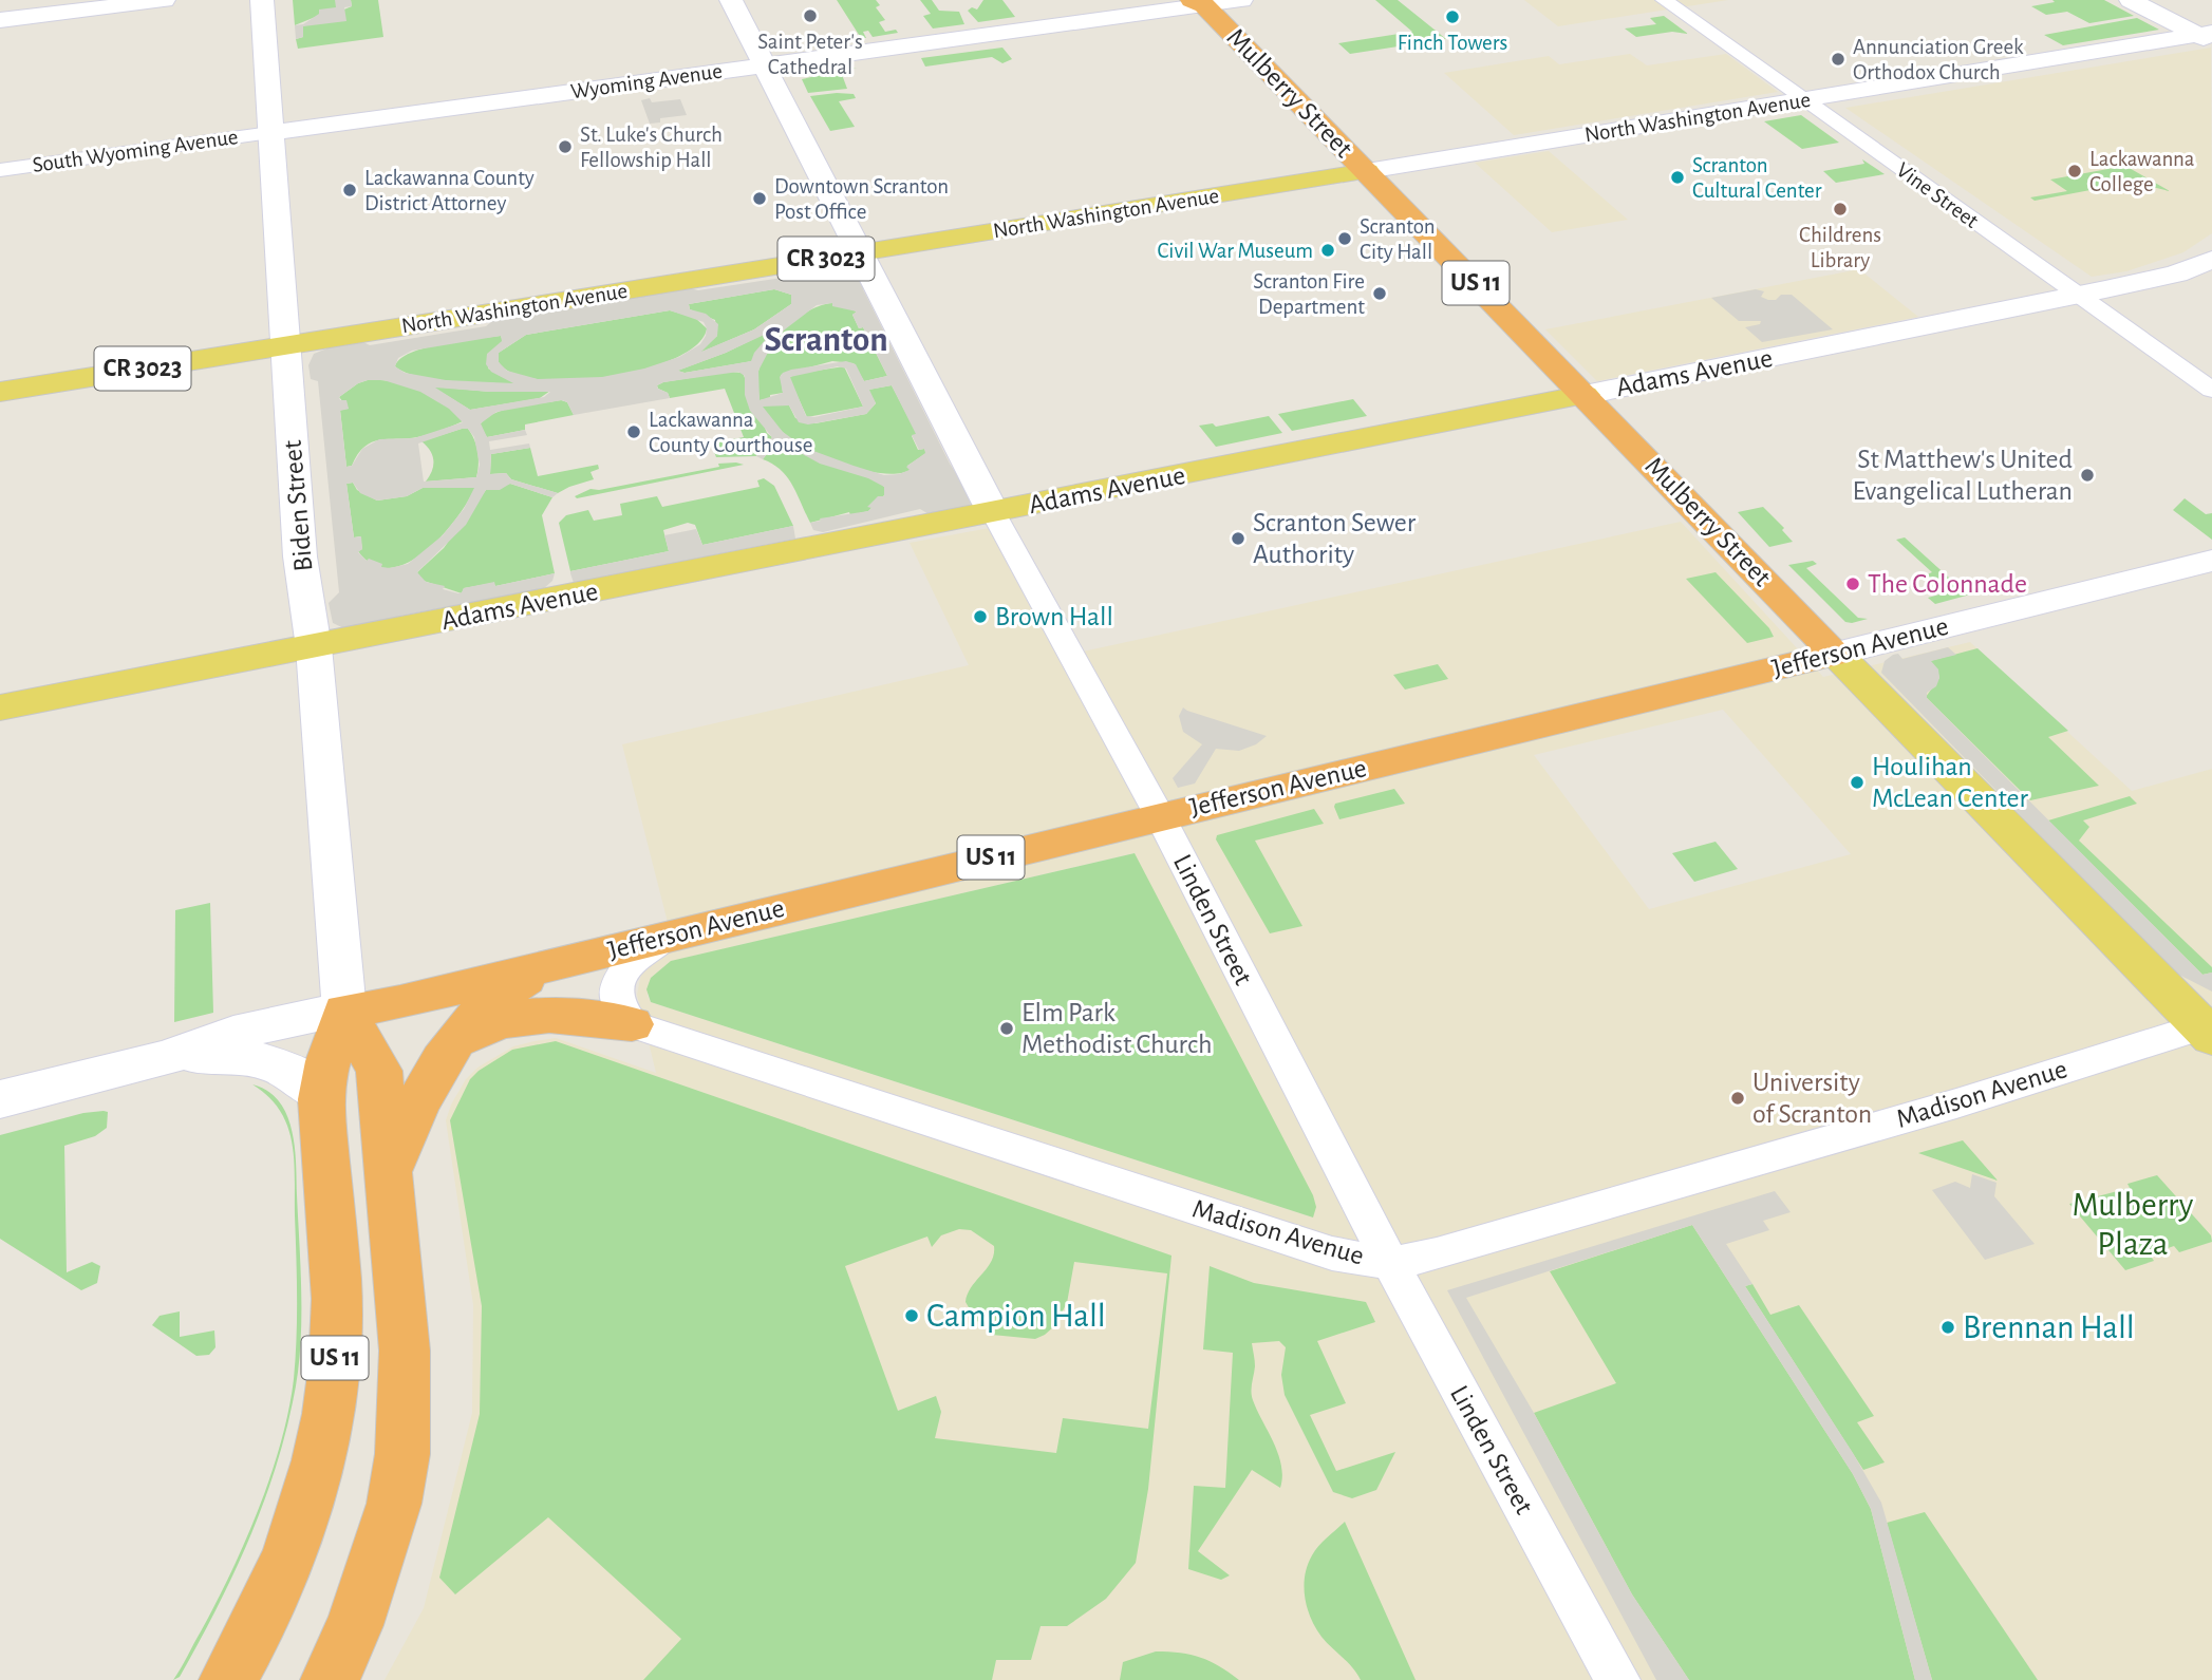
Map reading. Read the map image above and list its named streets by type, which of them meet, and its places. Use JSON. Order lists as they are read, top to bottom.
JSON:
{
  "streets": {
    "highway": ["Mulberry Street", "US 11", "Jefferson Avenue"],
    "main road": [
      "Wyoming Avenue",
      "North Washington Avenue",
      "CR 3023",
      "Adams Avenue",
      "Biden Street",
      "Linden Street"
    ],
    "street": ["South Wyoming Avenue", "Vine Street", "Madison Avenue"]
  },
  "crossings": [
    ["Wyoming Avenue", "Mulberry Street"],
    ["Wyoming Avenue", "South Wyoming Avenue"],
    ["Wyoming Avenue", "Biden Street"],
    ["Wyoming Avenue", "Linden Street"],
    ["Mulberry Street", "North Washington Avenue"],
    ["Mulberry Street", "Adams Avenue"],
    ["Mulberry Street", "Jefferson Avenue"],
    ["Mulberry Street", "Madison Avenue"],
    ["North Washington Avenue", "Vine Street"],
    ["North Washington Avenue", "Biden Street"],
    ["North Washington Avenue", "Linden Street"],
    ["South Wyoming Avenue", "Biden Street"],
    ["Vine Street", "Adams Avenue"],
    ["US 11", "Biden Street"],
    ["US 11", "Jefferson Avenue"],
    ["Adams Avenue", "Biden Street"],
    ["Adams Avenue", "Linden Street"],
    ["Biden Street", "Jefferson Avenue"],
    ["Jefferson Avenue", "Linden Street"],
    ["Linden Street", "Madison Avenue"]
  ],
  "districts": ["Scranton"],
  "parks": ["Mulberry Plaza"],
  "places": [
    "Saint Peter's Cathedral",
    "Finch Towers",
    "Annunciation Greek Orthodox Church",
    "St. Luke's Church Fellowship Hall",
    "Lackawanna College",
    "Scranton Cultural Center",
    "Lackawanna County District Attorney",
    "Downtown Scranton Post Office",
    "Childrens Library",
    "Scranton City Hall",
    "Civil War Museum",
    "Scranton Fire Department",
    "Lackawanna County Courthouse",
    "St Matthew's United Evangelical Lutheran",
    "Scranton Sewer Authority",
    "The Colonnade",
    "Brown Hall",
    "Houlihan McLean Center",
    "Elm Park Methodist Church",
    "University of Scranton",
    "Campion Hall",
    "Brennan Hall"
  ]
}
